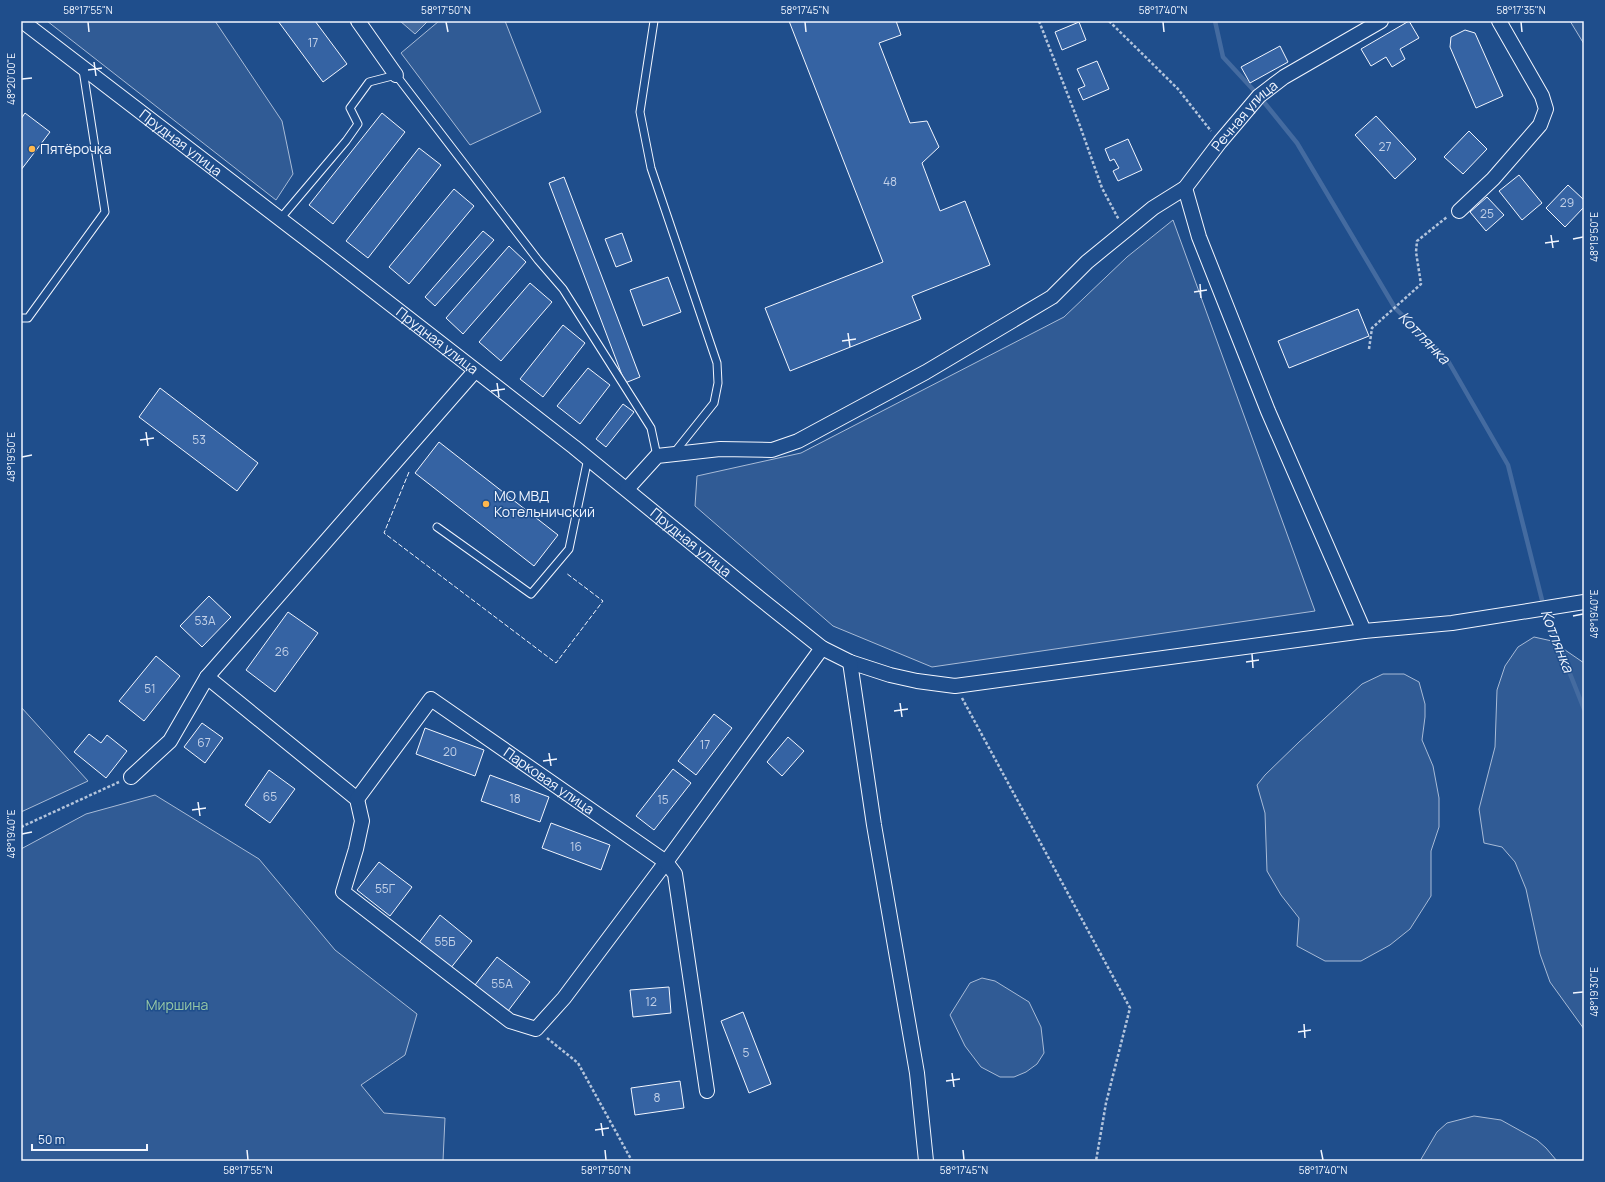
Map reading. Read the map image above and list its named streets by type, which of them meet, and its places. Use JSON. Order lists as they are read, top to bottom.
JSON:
{
  "streets": {
    "street": ["Речная улица", "Прудная улица", "Парковая улица"]
  },
  "water": ["Котлянка"],
  "parks": ["Миршина"],
  "places": ["Пятёрочка", "МО МВД Котельничский"],
  "house_numbers": [
    "17",
    "27",
    "48",
    "29",
    "25",
    "53",
    "53А",
    "26",
    "51",
    "67",
    "17",
    "20",
    "65",
    "18",
    "15",
    "16",
    "55Г",
    "55Б",
    "55А",
    "12",
    "5",
    "8"
  ],
  "scale_bar": "50 m",
  "coordinates": [
    "58°17'55\"N",
    "58°17'50\"N",
    "58°17'45\"N",
    "58°17'40\"N",
    "58°17'35\"N",
    "48°20'00\"E",
    "48°19'50\"E",
    "48°19'40\"E",
    "48°19'30\"E"
  ]
}
